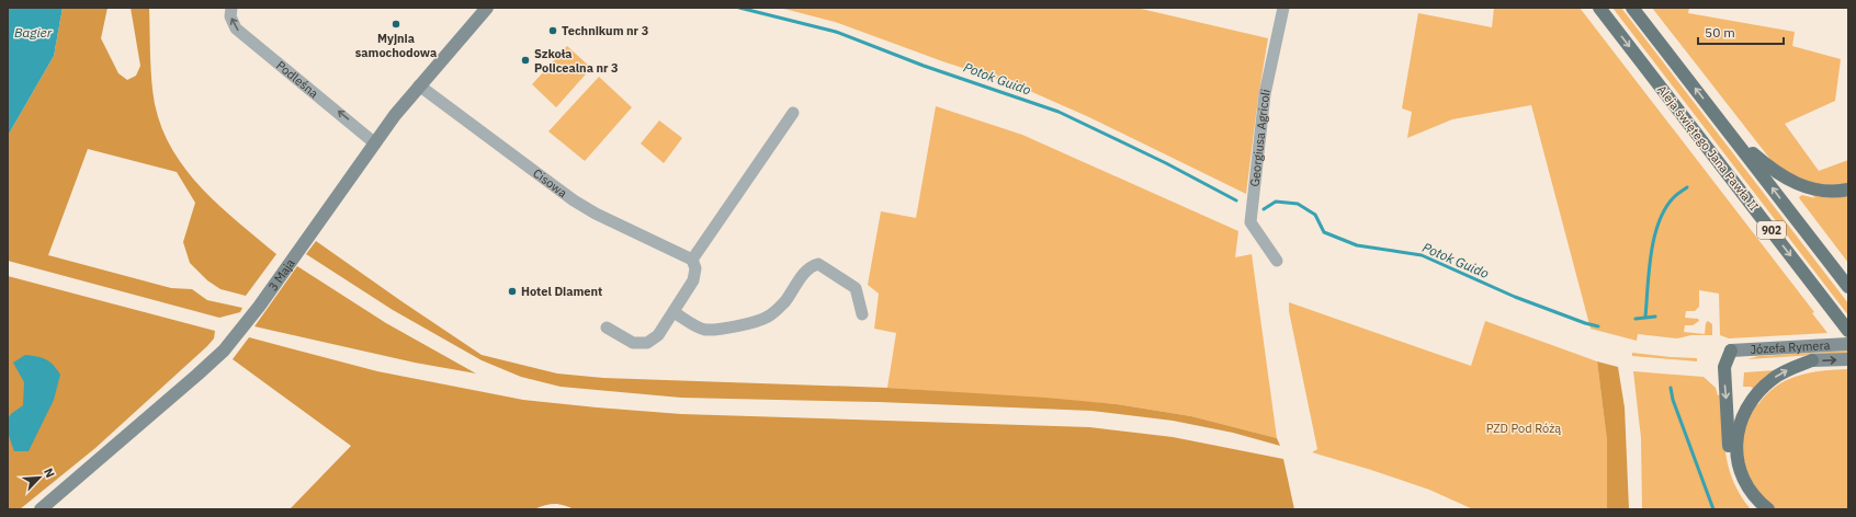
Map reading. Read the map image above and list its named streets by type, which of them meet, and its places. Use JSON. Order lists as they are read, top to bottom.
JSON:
{
  "streets": {
    "main road": [
      "Aleja świętego Jana Pawła II",
      "902",
      "3 Maja",
      "Józefa Rymera"
    ],
    "street": ["Podleśna", "Georgiusa Agricoli", "Cisowa"]
  },
  "crossings": [
    ["Podleśna", "3 Maja"],
    ["Cisowa", "3 Maja"]
  ],
  "one_way": ["Podleśna"],
  "water": ["Bagier", "Potok Guido"],
  "parks": ["PZD Pod Różą"],
  "places": [
    "Myjnia samochodowa",
    "Technikum nr 3",
    "Szkoła Policealna nr 3",
    "Hotel Diament"
  ],
  "scale_bar": "50 m",
  "north": "top right"
}
